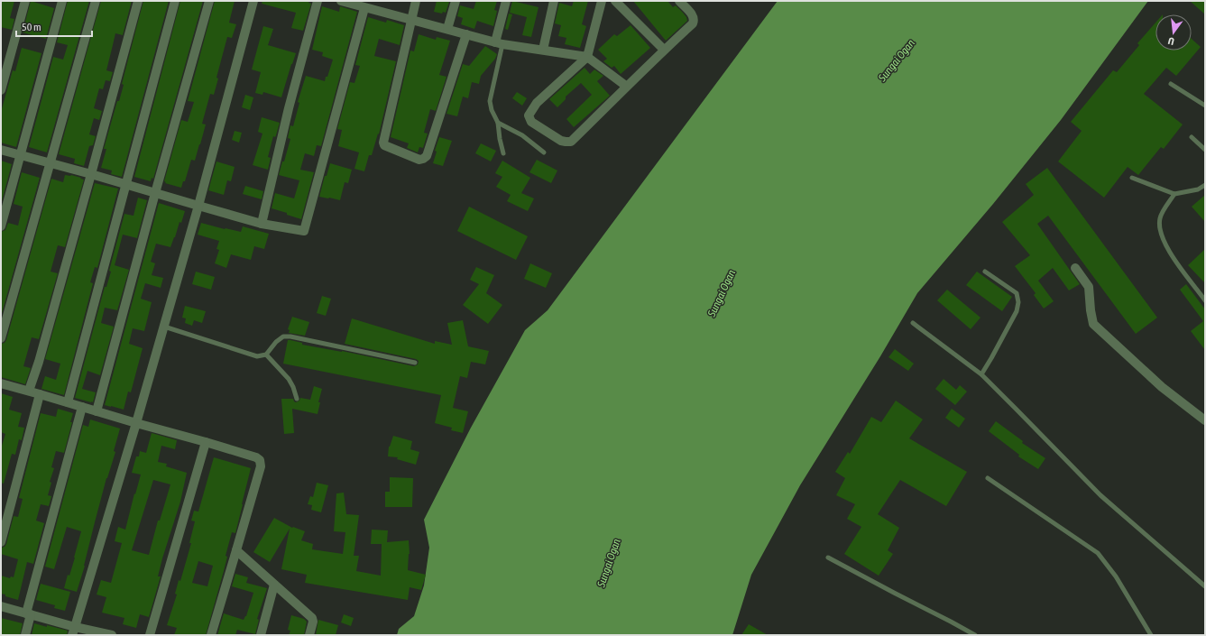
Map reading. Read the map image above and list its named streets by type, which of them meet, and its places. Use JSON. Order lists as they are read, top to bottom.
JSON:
{
  "water": ["Sungai Ogan"],
  "scale_bar": "50 m",
  "north": "bottom"
}
